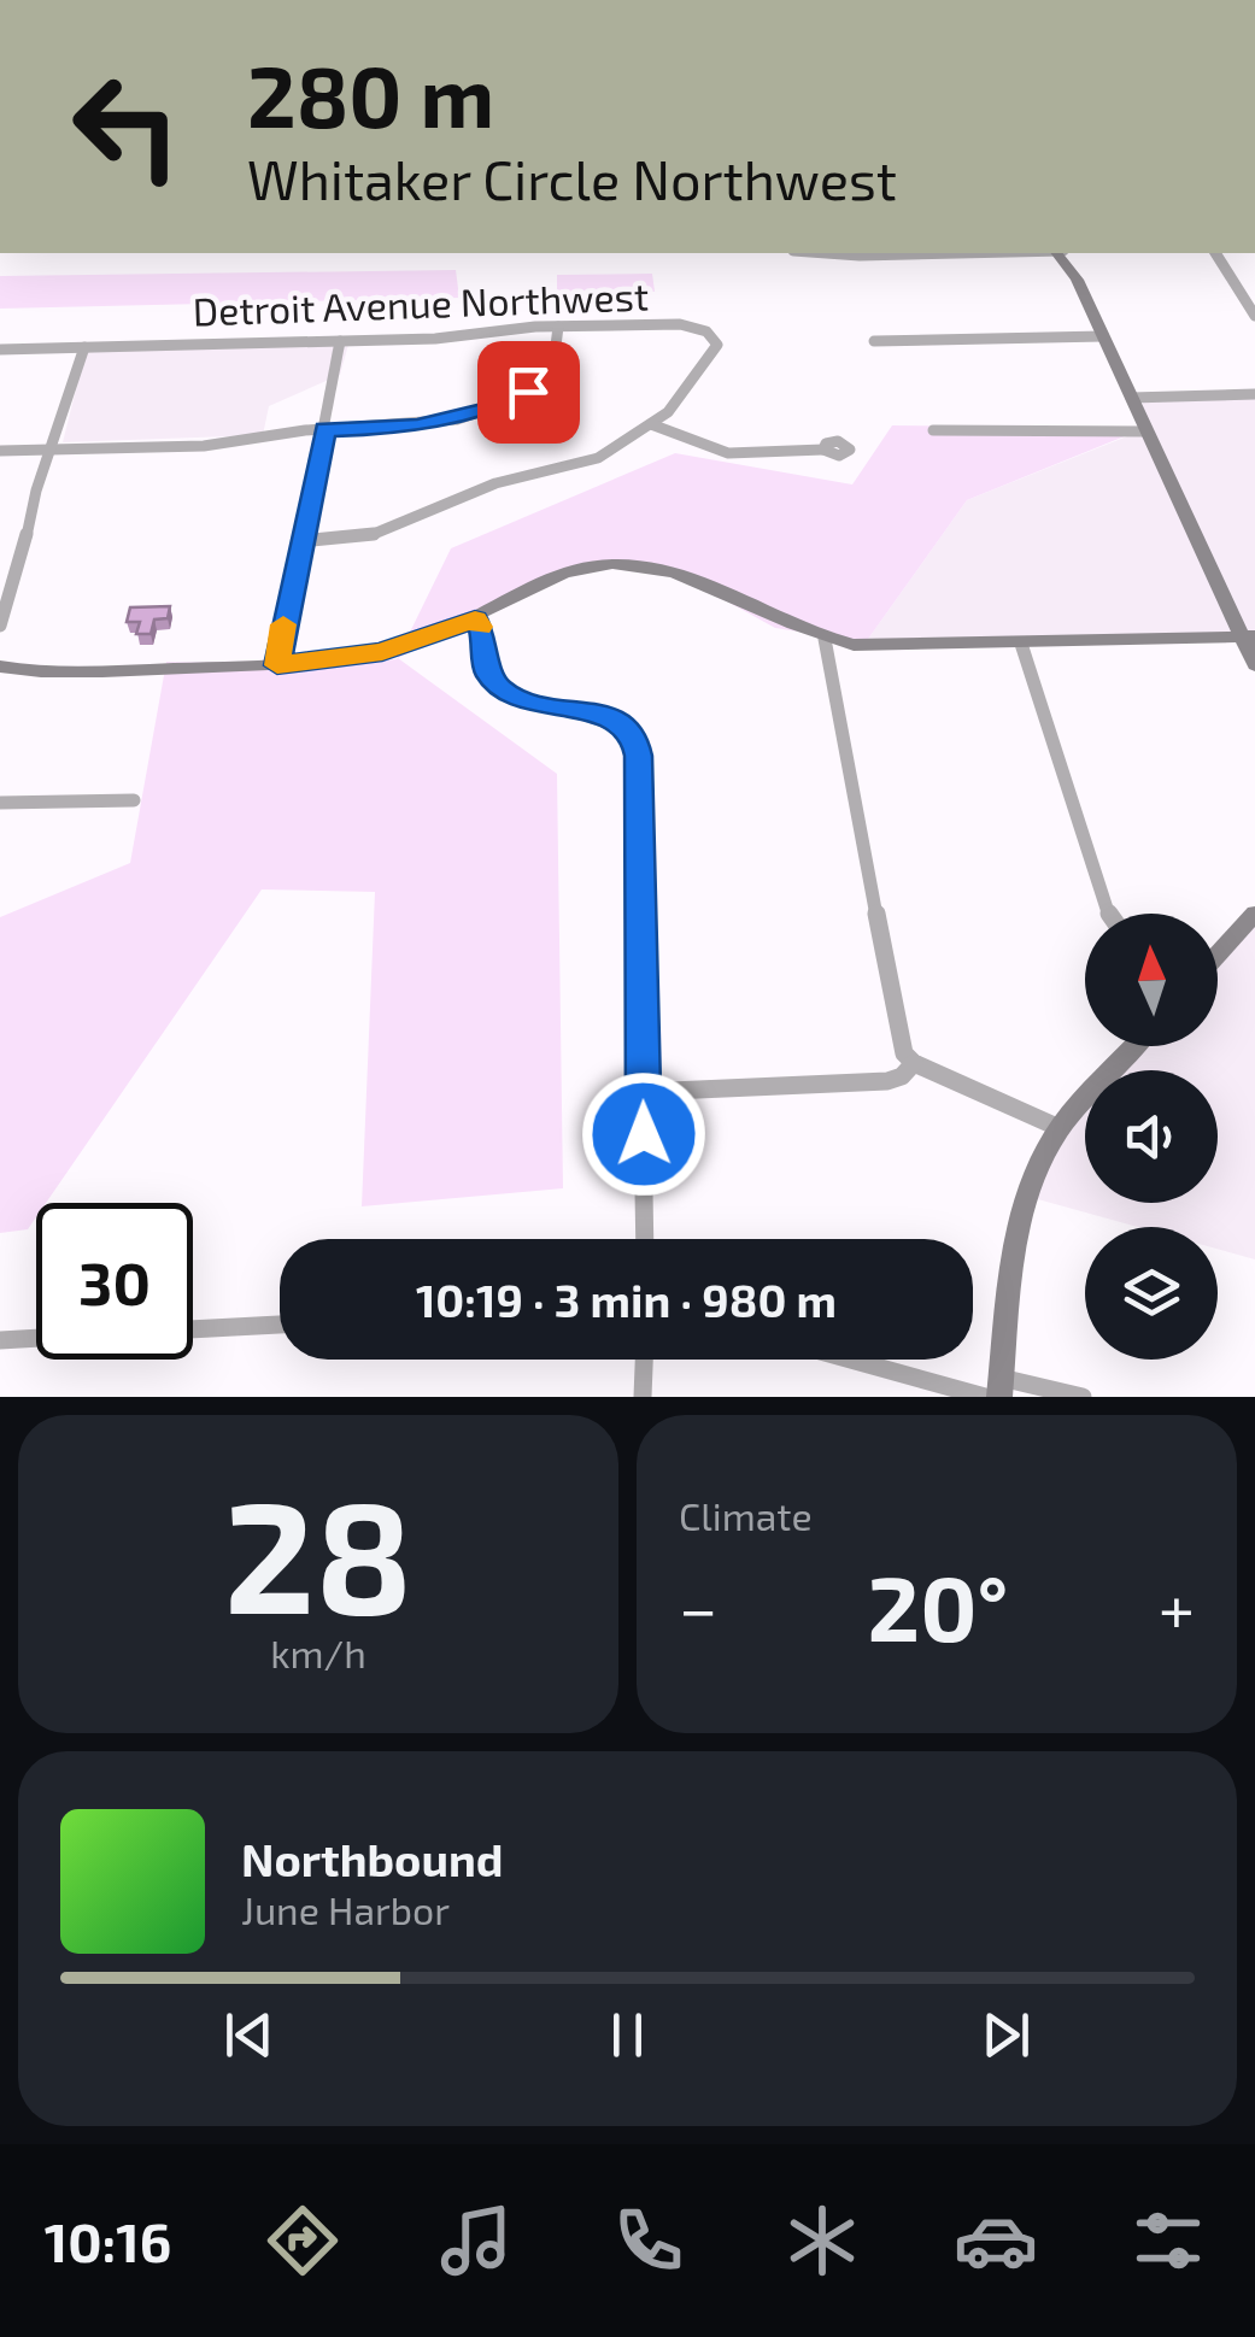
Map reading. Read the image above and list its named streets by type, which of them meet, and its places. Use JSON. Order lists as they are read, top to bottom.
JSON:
{
  "streets": {
    "street": ["Detroit Avenue Northwest"]
  },
  "north": "top",
  "page": {
    "turn": ["280 m", "Whitaker Circle Northwest"],
    "limit": "30",
    "trip": "10:19 · 3 min · 980 m",
    "tile": [
      ["28", "km/h"],
      "Climate"
    ],
    "heat": ["−", "20°", "+"],
    "song": ["Northbound", "June Harbor"],
    "tabs": "10:16"
  }
}
